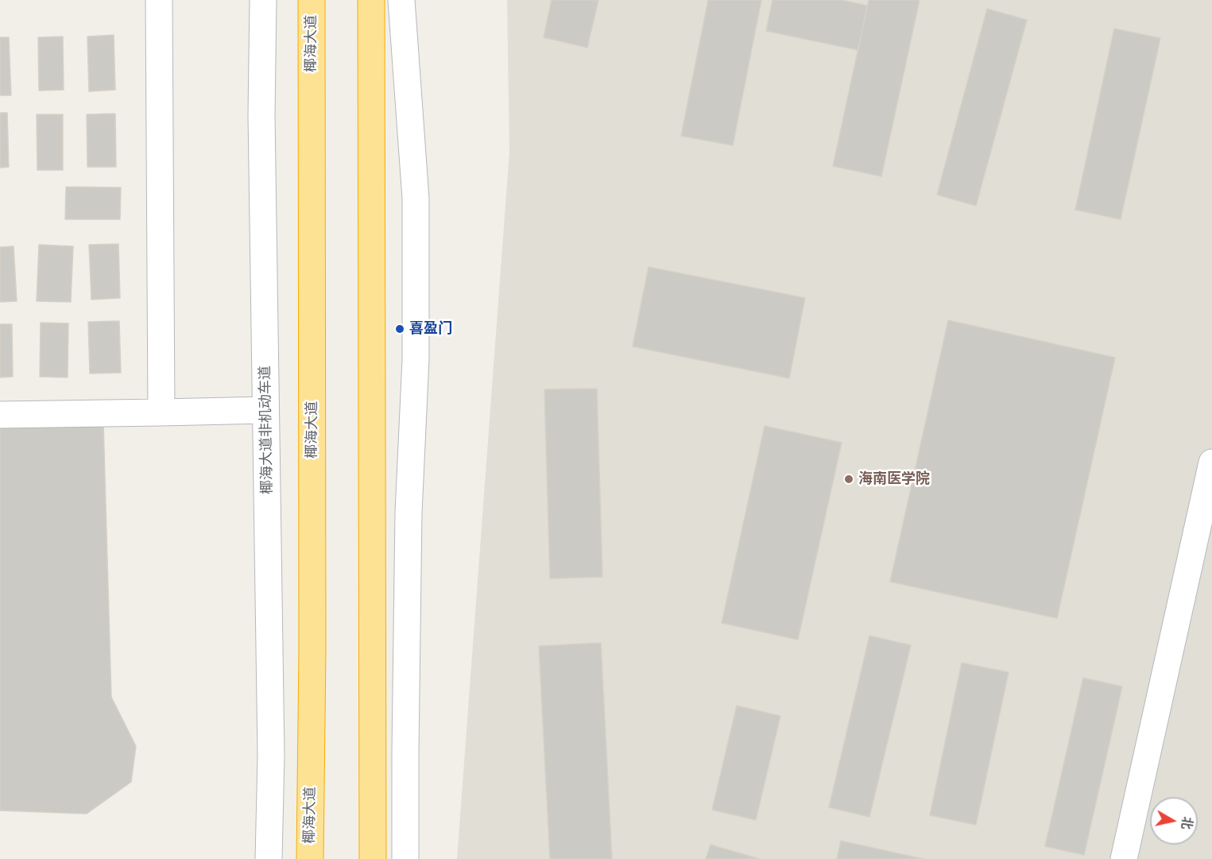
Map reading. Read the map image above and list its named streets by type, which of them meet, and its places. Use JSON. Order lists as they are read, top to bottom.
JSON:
{
  "streets": {
    "highway": ["椰海大道"],
    "street": ["椰海大道非机动车道"]
  },
  "places": ["喜盈门", "海南医学院"],
  "north": "right"
}
